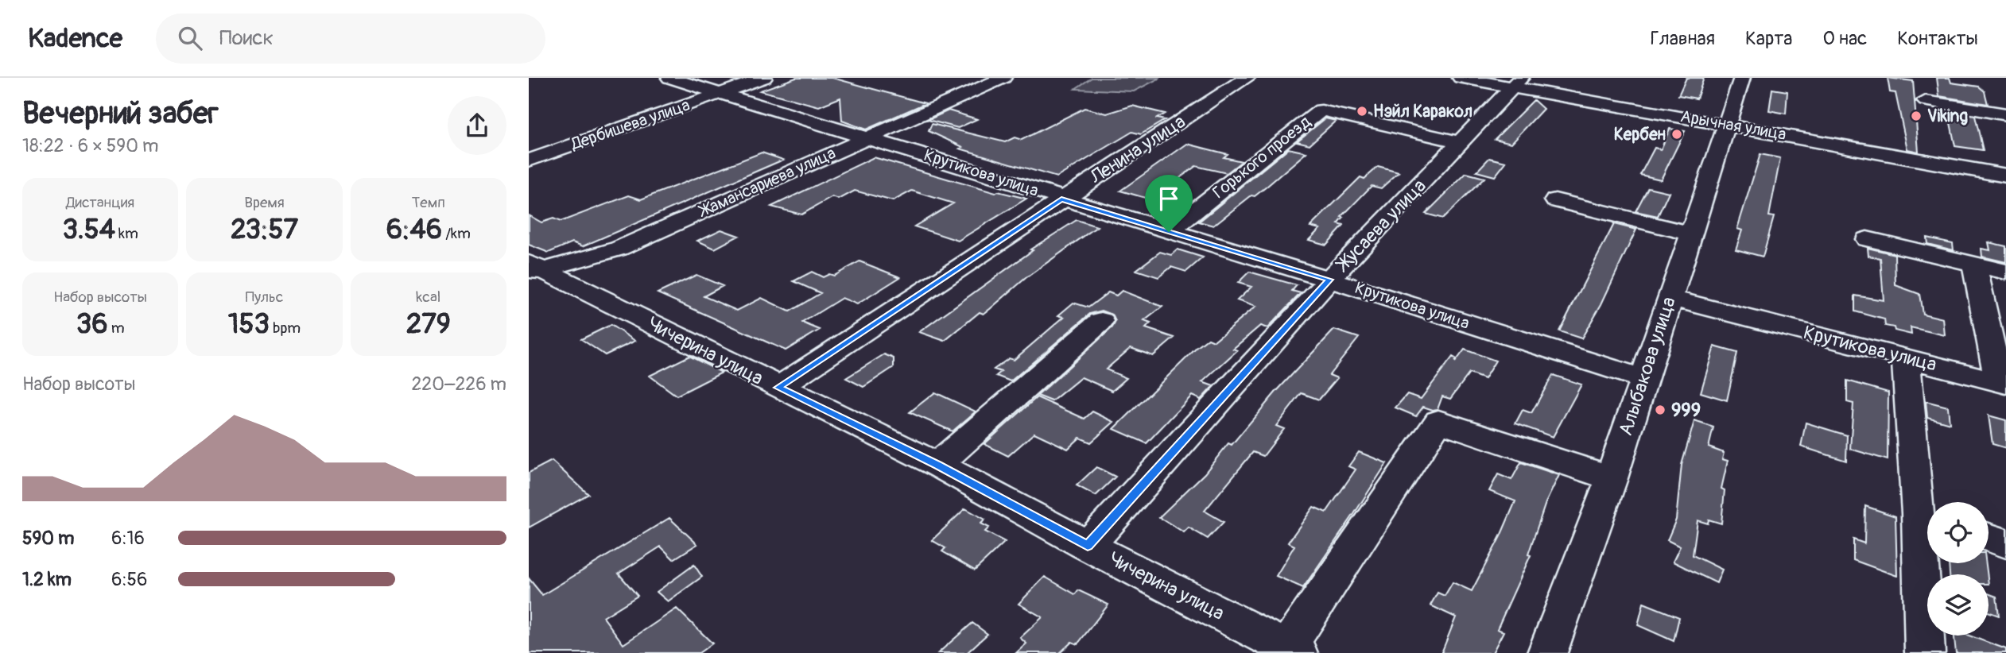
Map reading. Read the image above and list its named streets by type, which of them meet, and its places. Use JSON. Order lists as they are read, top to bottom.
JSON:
{
  "streets": {
    "street": [
      "Дербишева улица",
      "Арычная улица",
      "Ленина улица",
      "Горького проезд",
      "Крутикова улица",
      "Жамансариева улица",
      "Жусаева улица",
      "Чичерина улица",
      "Алыбакова улица"
    ]
  },
  "crossings": [
    ["Дербишева улица", "Крутикова улица"],
    ["Арычная улица", "Жусаева улица"],
    ["Арычная улица", "Алыбакова улица"],
    ["Ленина улица", "Крутикова улица"],
    ["Ленина улица", "Чичерина улица"],
    ["Горького проезд", "Крутикова улица"],
    ["Горького проезд", "Жусаева улица"],
    ["Крутикова улица", "Жамансариева улица"],
    ["Крутикова улица", "Жусаева улица"],
    ["Крутикова улица", "Алыбакова улица"],
    ["Жамансариева улица", "Чичерина улица"],
    ["Жусаева улица", "Чичерина улица"]
  ],
  "places": [
    "Нэйл Каракол",
    "Viking",
    "Кербен",
    "999"
  ],
  "page": {
    "header": "Kadence",
    "search": "Поиск",
    "nav": [
      "Главная",
      "Карта",
      "О нас",
      "Контакты"
    ],
    "heading": ["Вечерний забег", "18:22 · 6 × 590 m"],
    "stats": [
      ["Дистанция", "3.54 km"],
      ["Время", "23:57"],
      ["Темп", "6:46 /km"],
      ["Набор высоты", "36 m"],
      ["Пульс", "153 bpm"],
      ["kcal", "279"]
    ],
    "chart": ["Набор высоты", "220–226 m"],
    "list": [
      {
        "name": "590 m",
        "note": "6:16"
      },
      {
        "name": "1.2 km",
        "note": "6:56"
      }
    ]
  }
}
